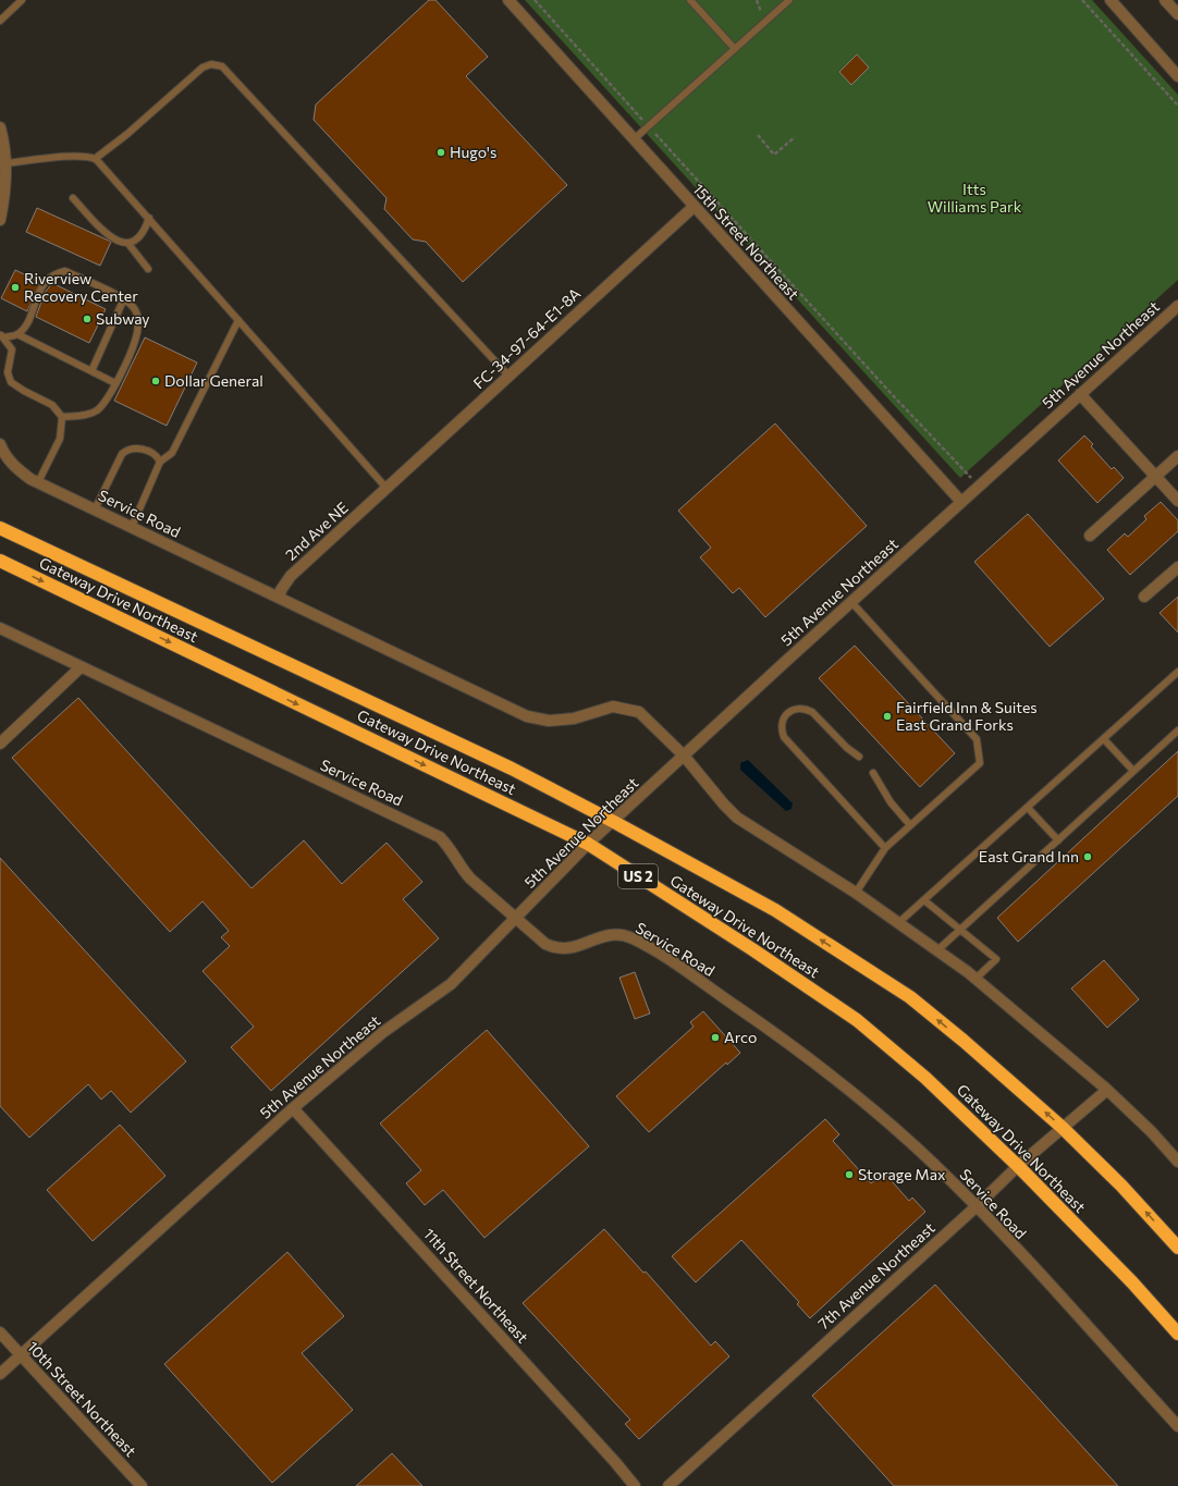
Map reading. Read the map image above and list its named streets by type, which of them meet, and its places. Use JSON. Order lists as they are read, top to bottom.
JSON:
{
  "streets": {
    "highway": ["Gateway Drive Northeast", "US 2"],
    "street": [
      "15th Street Northeast",
      "FC-34-97-64-E1-8A",
      "5th Avenue Northeast",
      "Service Road",
      "2nd Ave NE",
      "7th Avenue Northeast",
      "11th Street Northeast",
      "10th Street Northeast"
    ]
  },
  "crossings": [
    ["15th Street Northeast", "FC-34-97-64-E1-8A"],
    ["15th Street Northeast", "5th Avenue Northeast"],
    ["FC-34-97-64-E1-8A", "2nd Ave NE"],
    ["5th Avenue Northeast", "Service Road"],
    ["5th Avenue Northeast", "Gateway Drive Northeast"],
    ["5th Avenue Northeast", "11th Street Northeast"],
    ["5th Avenue Northeast", "10th Street Northeast"],
    ["Service Road", "2nd Ave NE"],
    ["Service Road", "7th Avenue Northeast"],
    ["Gateway Drive Northeast", "7th Avenue Northeast"]
  ],
  "parks": ["Itts Williams Park"],
  "places": [
    "Hugo's",
    "Riverview Recovery Center",
    "Subway",
    "Dollar General",
    "Fairfield Inn & Suites East Grand Forks",
    "East Grand Inn",
    "Arco",
    "Storage Max"
  ]
}
